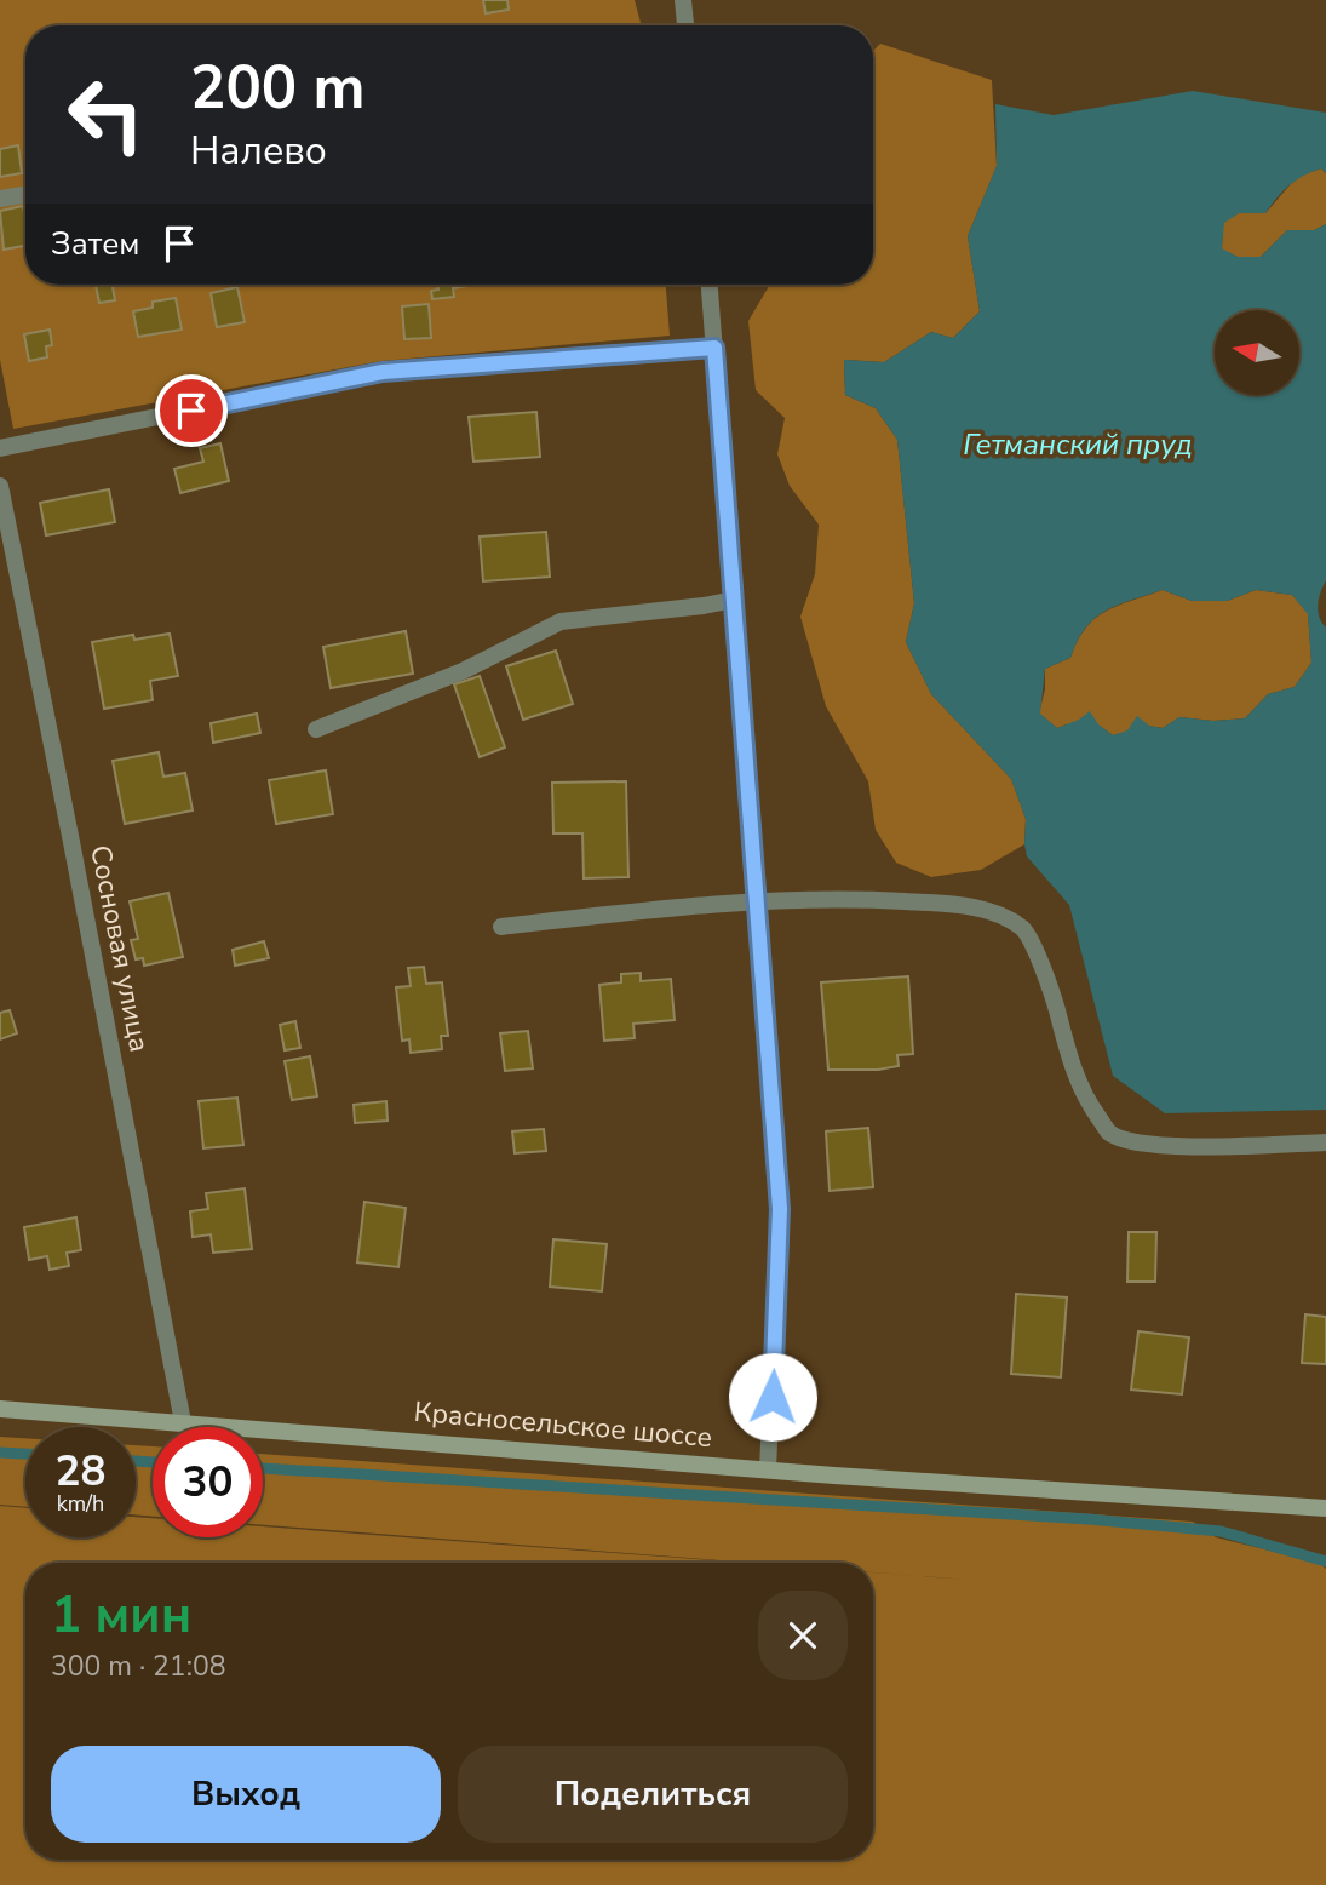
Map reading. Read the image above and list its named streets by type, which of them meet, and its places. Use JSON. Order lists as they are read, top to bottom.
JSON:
{
  "streets": {
    "main road": ["Красносельское шоссе"],
    "street": ["Сосновая улица"]
  },
  "crossings": [
    ["Сосновая улица", "Красносельское шоссе"]
  ],
  "water": ["Гетманский пруд"],
  "north": "left",
  "page": {
    "turn": ["200 m", "Налево"],
    "then": "Затем",
    "speed": "28 km/h",
    "limit": "30",
    "heading": ["1 мин", "300 m · 21:08"],
    "buttons": ["Выход", "Поделиться"]
  }
}
